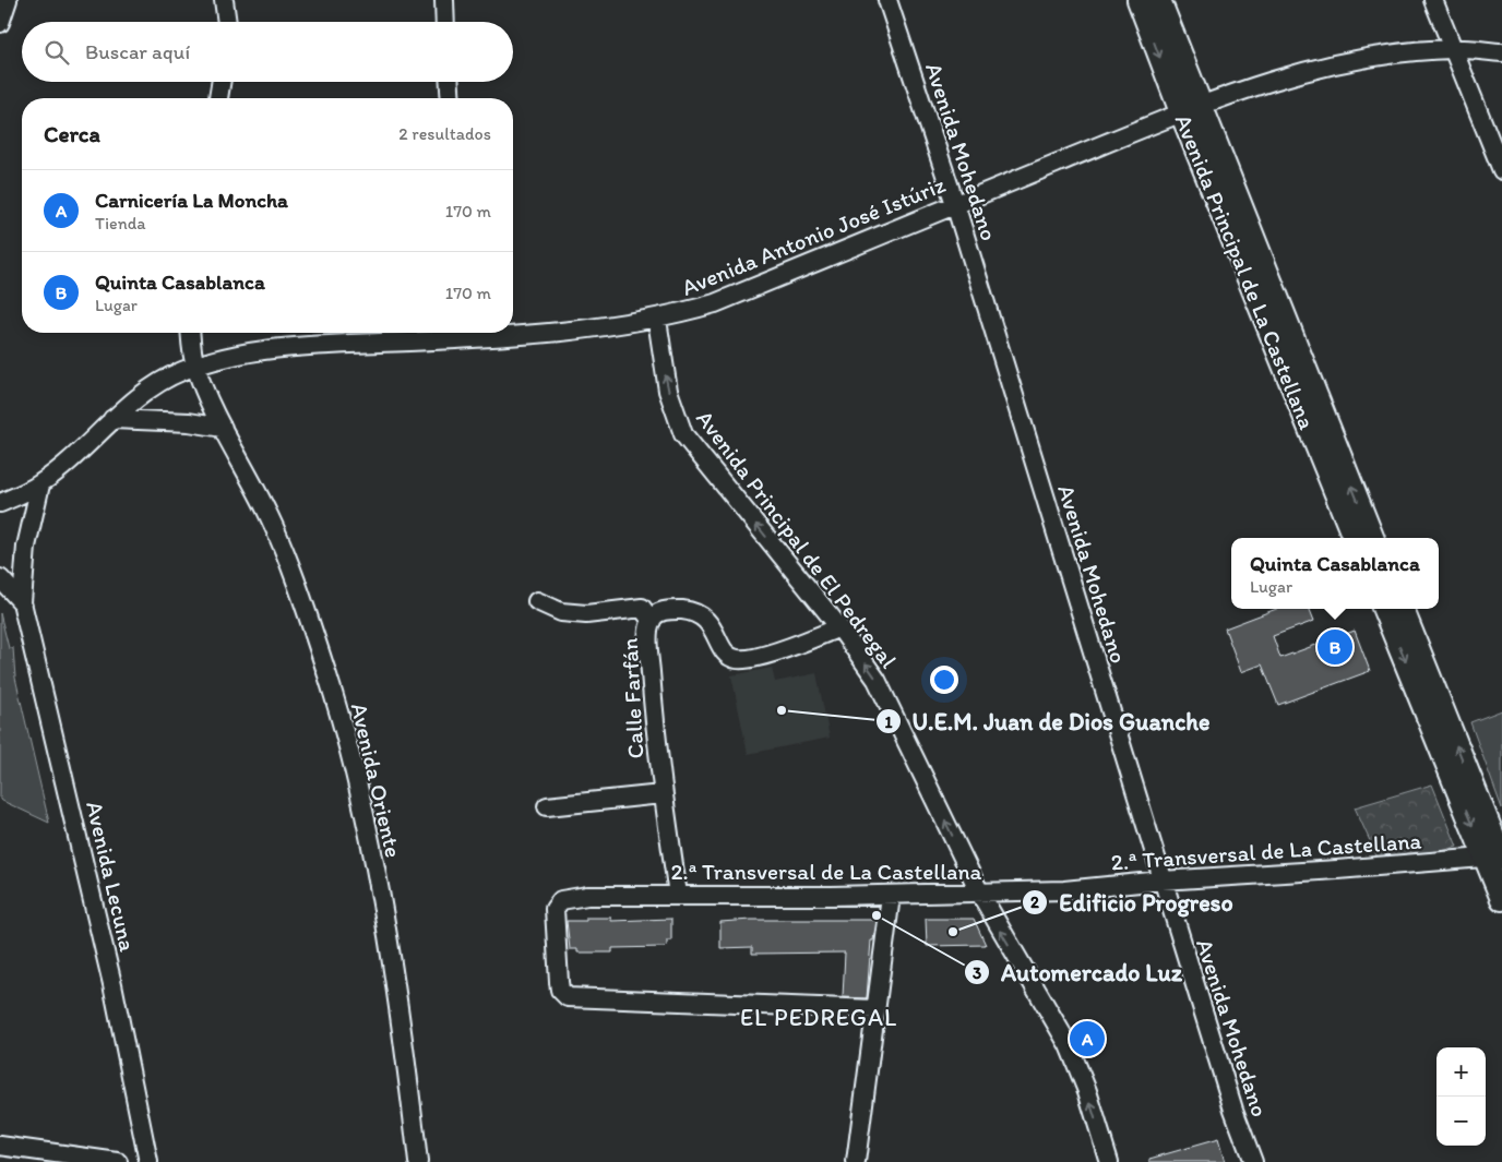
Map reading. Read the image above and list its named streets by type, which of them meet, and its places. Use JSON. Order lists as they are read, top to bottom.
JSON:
{
  "streets": {
    "street": [
      "Avenida Mohedano",
      "Avenida Antonio José Istúriz",
      "Avenida Principal de La Castellana",
      "Avenida Principal de El Pedregal",
      "Calle Farfán",
      "Avenida Oriente",
      "2.ª Transversal de La Castellana",
      "Avenida Lecuna"
    ]
  },
  "crossings": [
    ["Avenida Mohedano", "Avenida Antonio José Istúriz"],
    ["Avenida Mohedano", "2.ª Transversal de La Castellana"],
    ["Avenida Antonio José Istúriz", "Avenida Principal de La Castellana"],
    ["Avenida Antonio José Istúriz", "Avenida Principal de El Pedregal"],
    ["Avenida Antonio José Istúriz", "Avenida Oriente"],
    ["Avenida Antonio José Istúriz", "Avenida Lecuna"],
    ["Avenida Principal de El Pedregal", "Calle Farfán"],
    ["Avenida Principal de El Pedregal", "2.ª Transversal de La Castellana"],
    ["Calle Farfán", "2.ª Transversal de La Castellana"]
  ],
  "one_way": ["Avenida Principal de El Pedregal"],
  "districts": ["EL PEDREGAL"],
  "places": ["U.E.M. Juan de Dios Guanche", "Automercado Luz", "Edificio Progreso"],
  "page": {
    "search": "Buscar aquí",
    "heading": ["Cerca", "2 resultados"],
    "list": [
      {
        "mark": "A",
        "name": "Carnicería La Moncha",
        "note": "Tienda",
        "value": "170 m"
      },
      {
        "mark": "B",
        "name": "Quinta Casablanca",
        "note": "Lugar",
        "value": "170 m"
      }
    ],
    "popup": ["Quinta Casablanca", "Lugar"],
    "pins": ["B", "A"],
    "map_buttons": ["+", "−"]
  }
}
